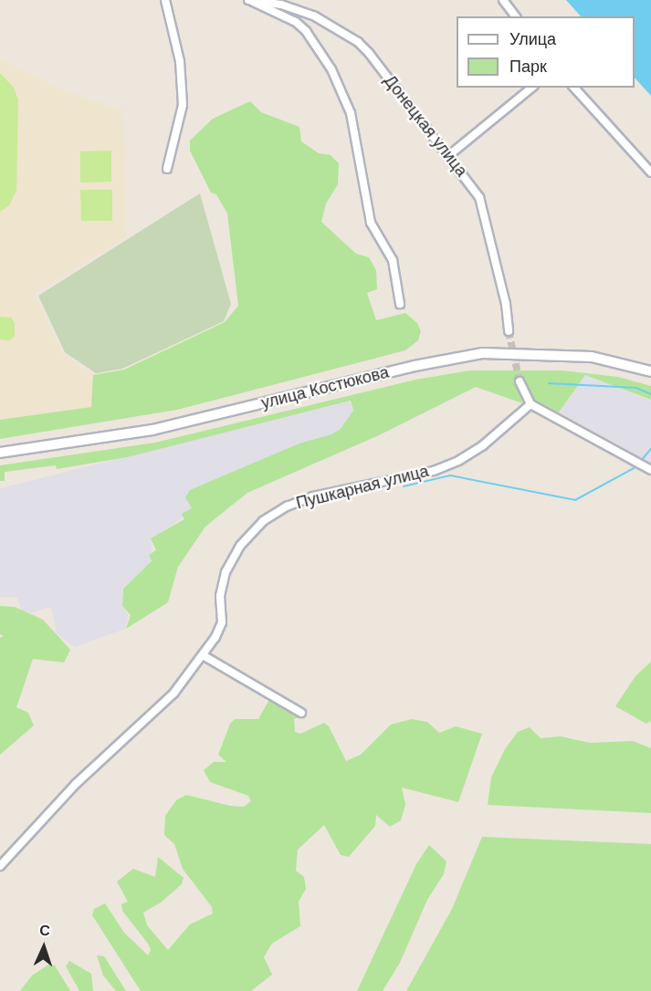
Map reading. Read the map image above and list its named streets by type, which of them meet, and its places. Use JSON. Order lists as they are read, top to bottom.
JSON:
{
  "streets": {
    "main road": ["улица Костюкова"],
    "street": ["Донецкая улица", "Пушкарная улица"]
  },
  "legend": ["Улица", "Парк"],
  "north": "top"
}
